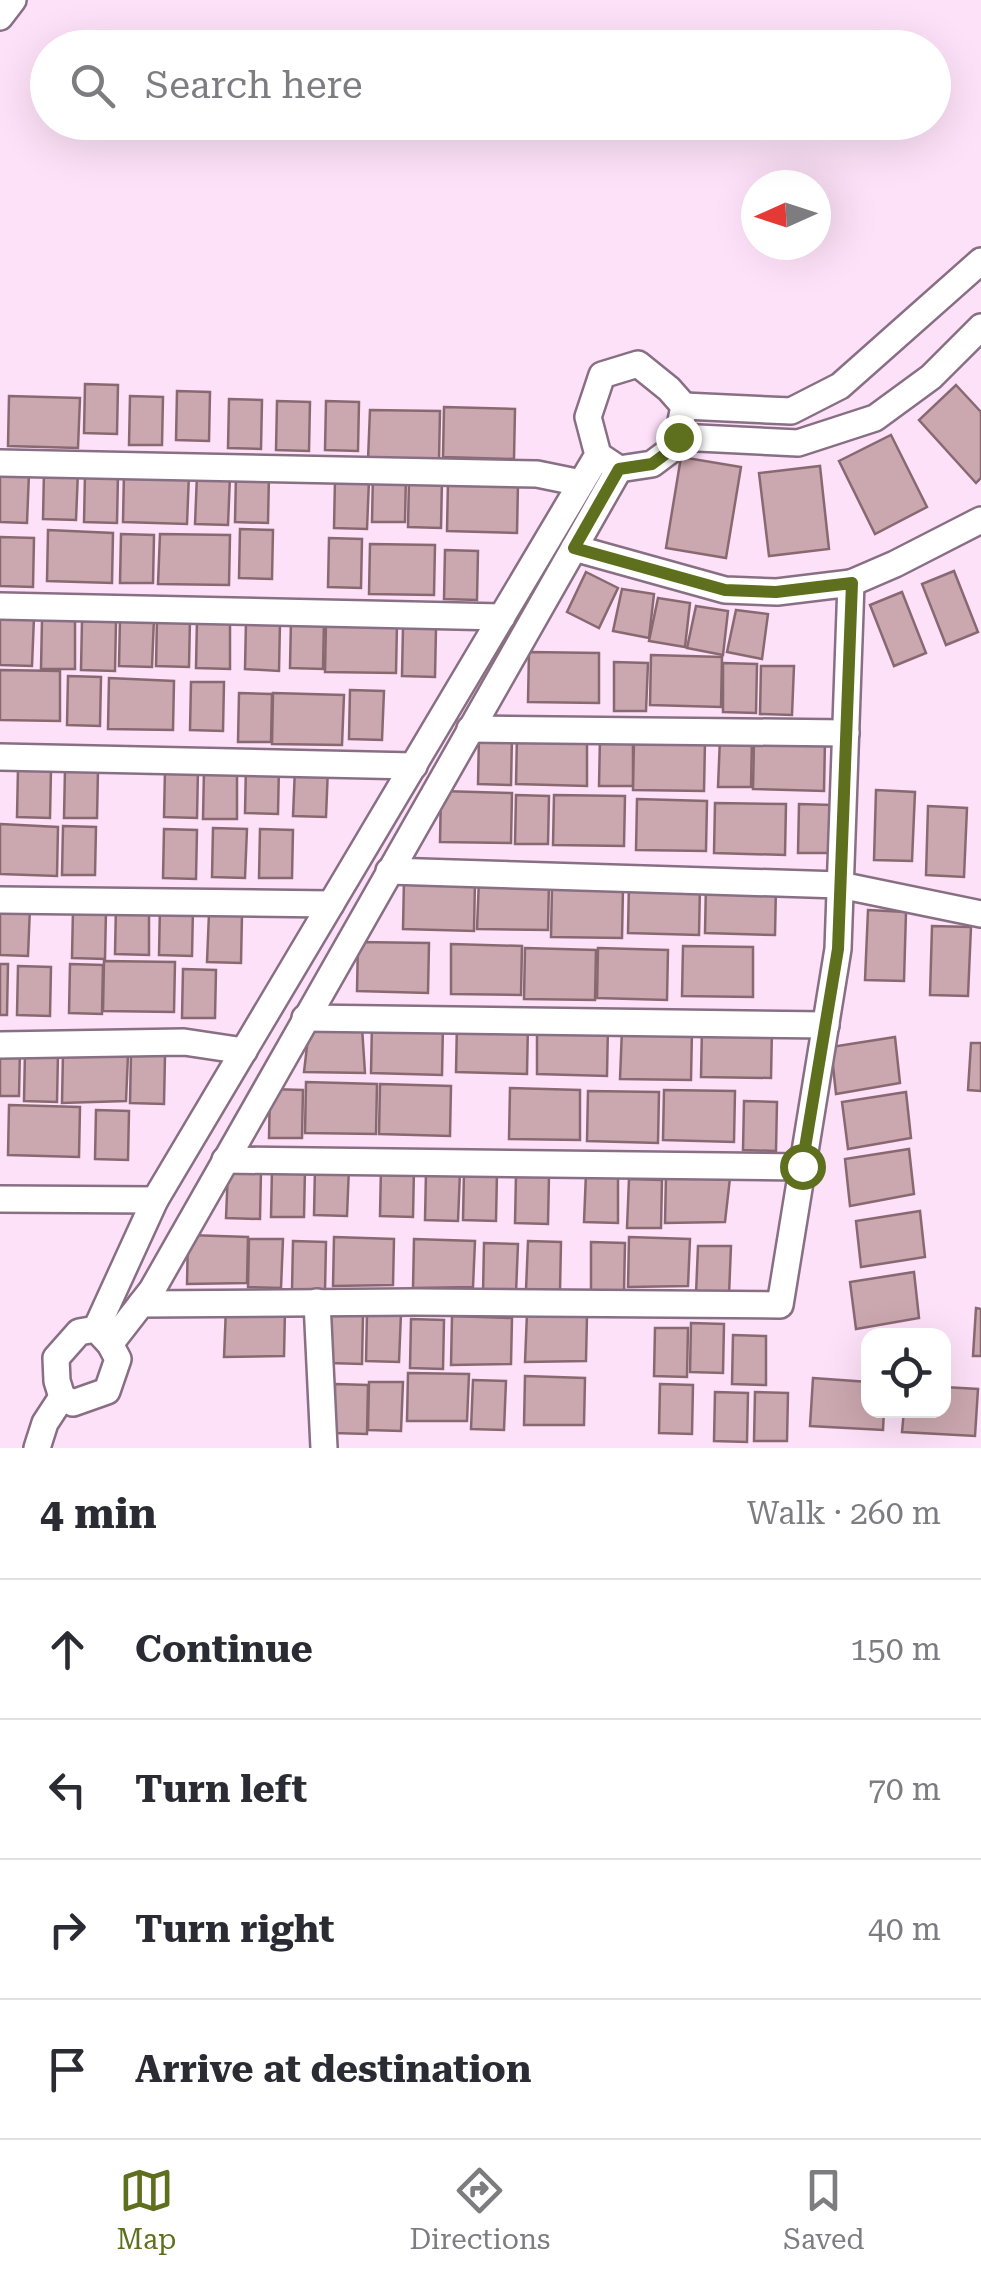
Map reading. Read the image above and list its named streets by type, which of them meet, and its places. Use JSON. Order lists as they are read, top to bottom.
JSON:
{
  "north": "left",
  "page": {
    "search": "Search here",
    "heading": ["4 min", "Walk · 260 m"],
    "list": [
      ["Continue", "150 m"],
      ["Turn left", "70 m"],
      ["Turn right", "40 m"],
      "Arrive at destination"
    ],
    "nav": ["Map", "Directions", "Saved"]
  }
}
